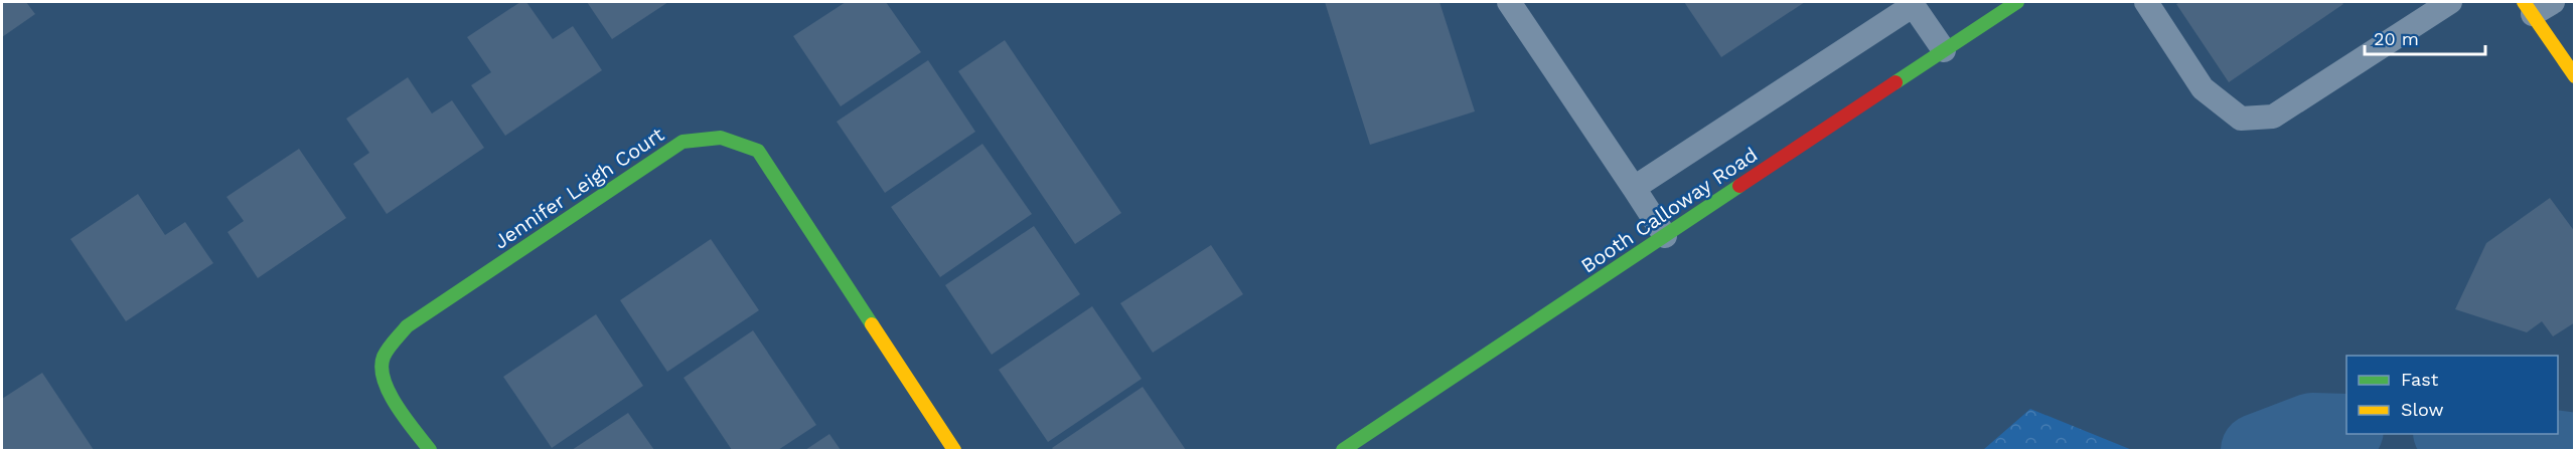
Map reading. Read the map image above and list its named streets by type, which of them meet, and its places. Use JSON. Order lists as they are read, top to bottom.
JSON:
{
  "streets": {
    "street": ["Jennifer Leigh Court", "Booth Calloway Road"]
  },
  "legend": ["Fast", "Slow"],
  "scale_bar": "20 m"
}
